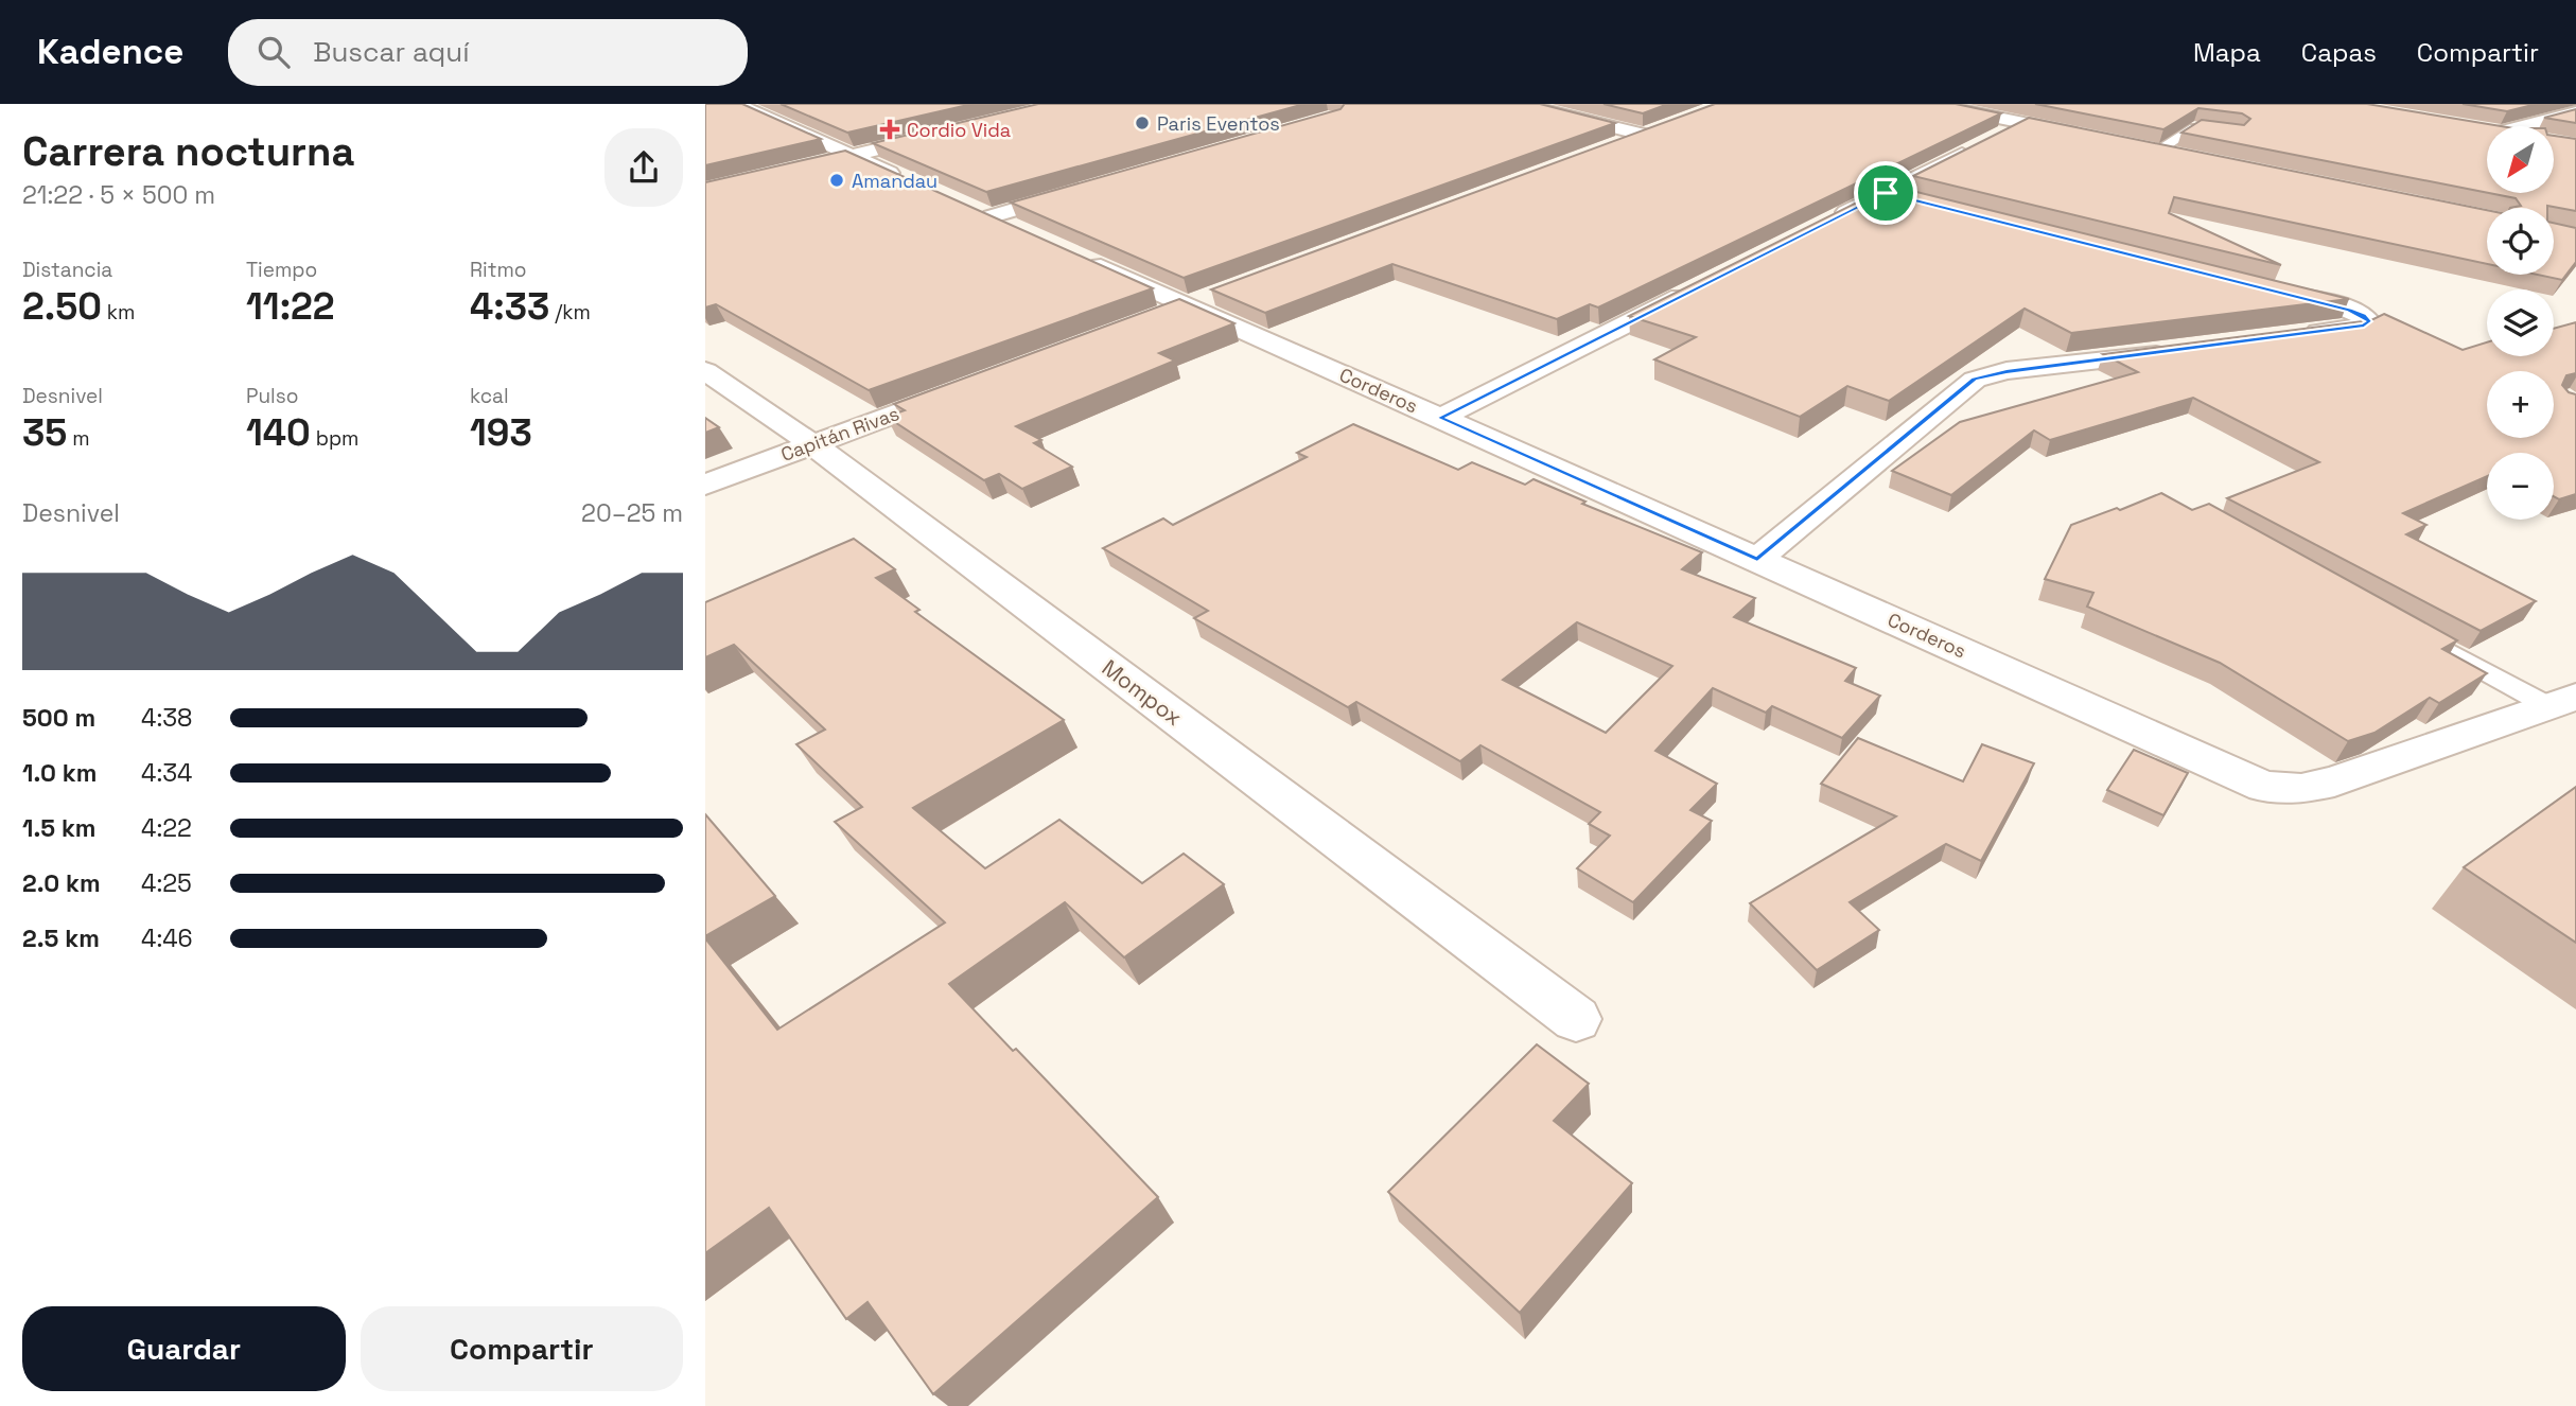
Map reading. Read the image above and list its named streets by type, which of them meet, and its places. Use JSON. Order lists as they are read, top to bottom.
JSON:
{
  "streets": {
    "street": ["Corderos", "Capitán Rivas", "Mompox"]
  },
  "crossings": [
    ["Capitán Rivas", "Mompox"]
  ],
  "places": {
    "other": ["Paris Eventos", "Amandau"],
    "health": ["Cordio Vida"]
  },
  "north": "bottom left",
  "page": {
    "header": "Kadence",
    "search": "Buscar aquí",
    "nav": ["Mapa", "Capas", "Compartir"],
    "heading": ["Carrera nocturna", "21:22 · 5 × 500 m"],
    "map_buttons": ["+", "−"],
    "stats": [
      ["Distancia", "2.50 km"],
      ["Tiempo", "11:22"],
      ["Ritmo", "4:33 /km"],
      ["Desnivel", "35 m"],
      ["Pulso", "140 bpm"],
      ["kcal", "193"]
    ],
    "chart": ["Desnivel", "20–25 m"],
    "list": [
      {
        "name": "500 m",
        "note": "4:38"
      },
      {
        "name": "1.0 km",
        "note": "4:34"
      },
      {
        "name": "1.5 km",
        "note": "4:22"
      },
      {
        "name": "2.0 km",
        "note": "4:25"
      },
      {
        "name": "2.5 km",
        "note": "4:46"
      }
    ],
    "buttons": ["Guardar", "Compartir"]
  }
}
